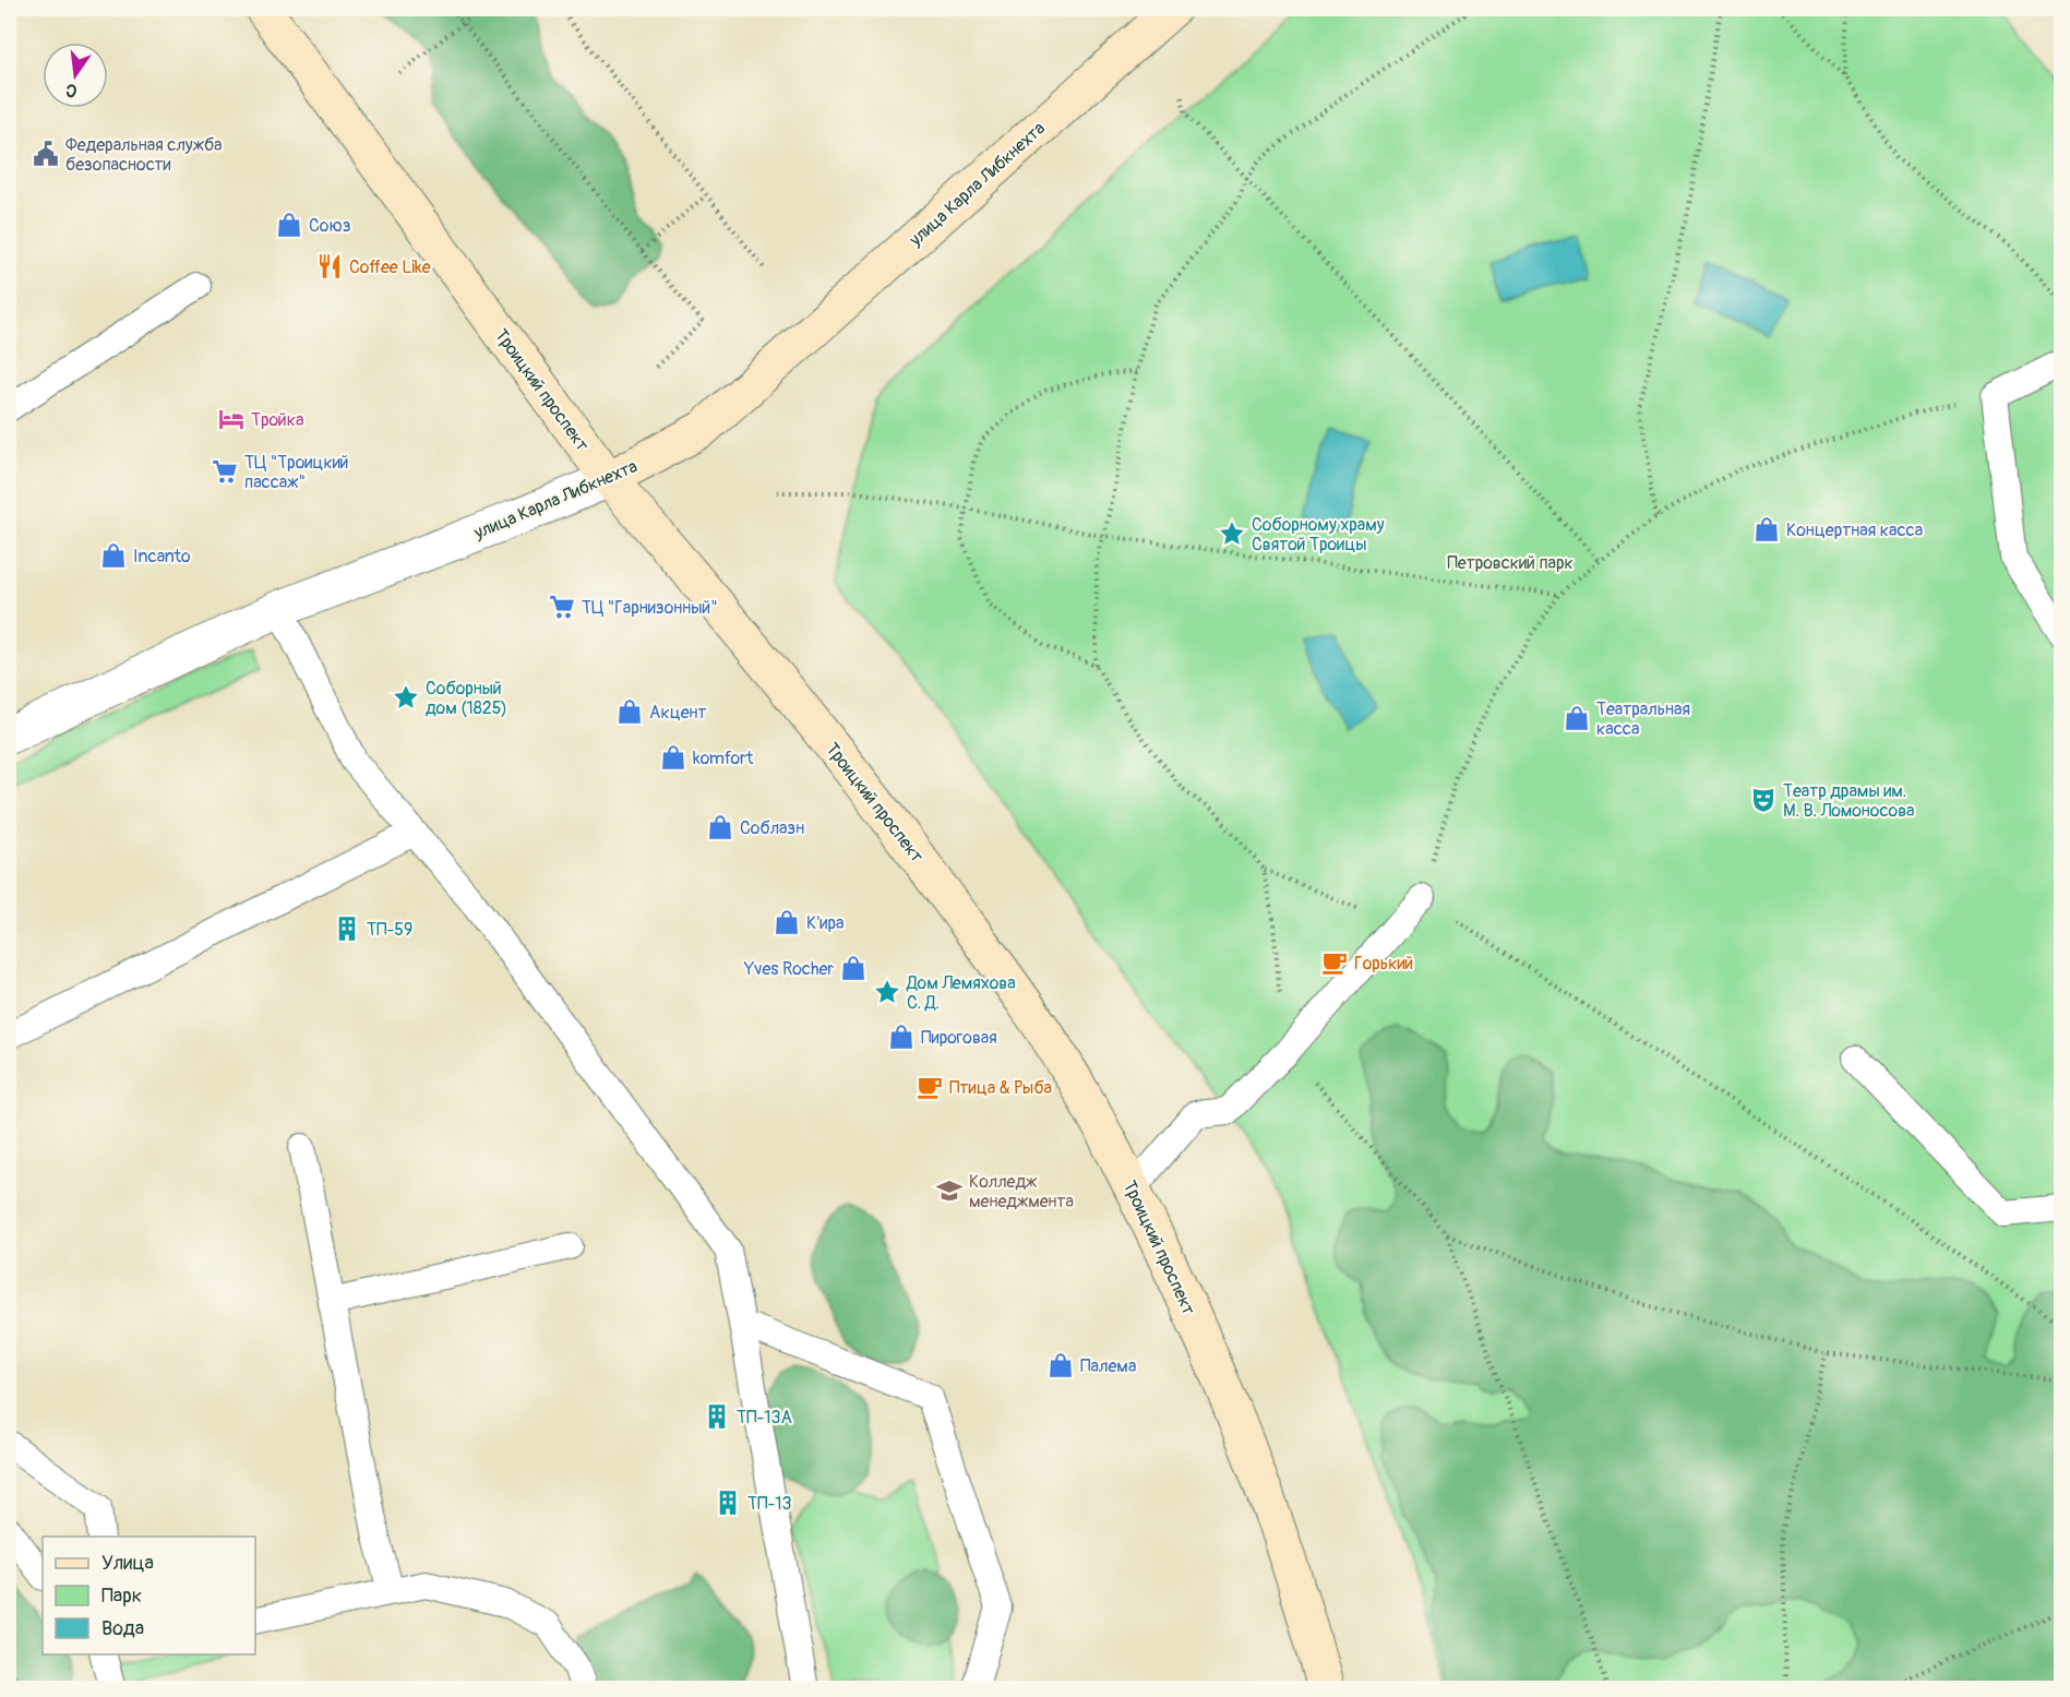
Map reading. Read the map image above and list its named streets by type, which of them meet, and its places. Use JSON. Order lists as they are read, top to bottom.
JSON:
{
  "streets": {
    "main road": ["улица Карла Либкнехта", "Троицкий проспект"]
  },
  "crossings": [
    ["улица Карла Либкнехта", "Троицкий проспект"]
  ],
  "parks": ["Петровский парк"],
  "places": {
    "public building": ["Федеральная служба безопасности"],
    "shop": [
      "Союз",
      "Концертная касса",
      "Incanto",
      "Акцент",
      "Театральная касса",
      "komfort",
      "Соблазн",
      "К'ира",
      "Yves Rocher",
      "Пироговая",
      "Палема"
    ],
    "restaurant": ["Coffee Like"],
    "hotel": ["Тройка"],
    "supermarket": ["ТЦ \"Троицкий пассаж\"", "ТЦ \"Гарнизонный\""],
    "place": ["Соборному храму Святой Троицы", "Соборный дом (1825)", "Дом Лемяхова С. Д."],
    "theatre": ["Театр драмы им. М. В. Ломоносова"],
    "building": ["ТП-59", "ТП-13А", "ТП-13"],
    "cafe": ["Горький", "Птица & Рыба"],
    "school or university": ["Колледж менеджмента"]
  },
  "legend": ["Улица", "Парк", "Вода"],
  "north": "bottom"
}
